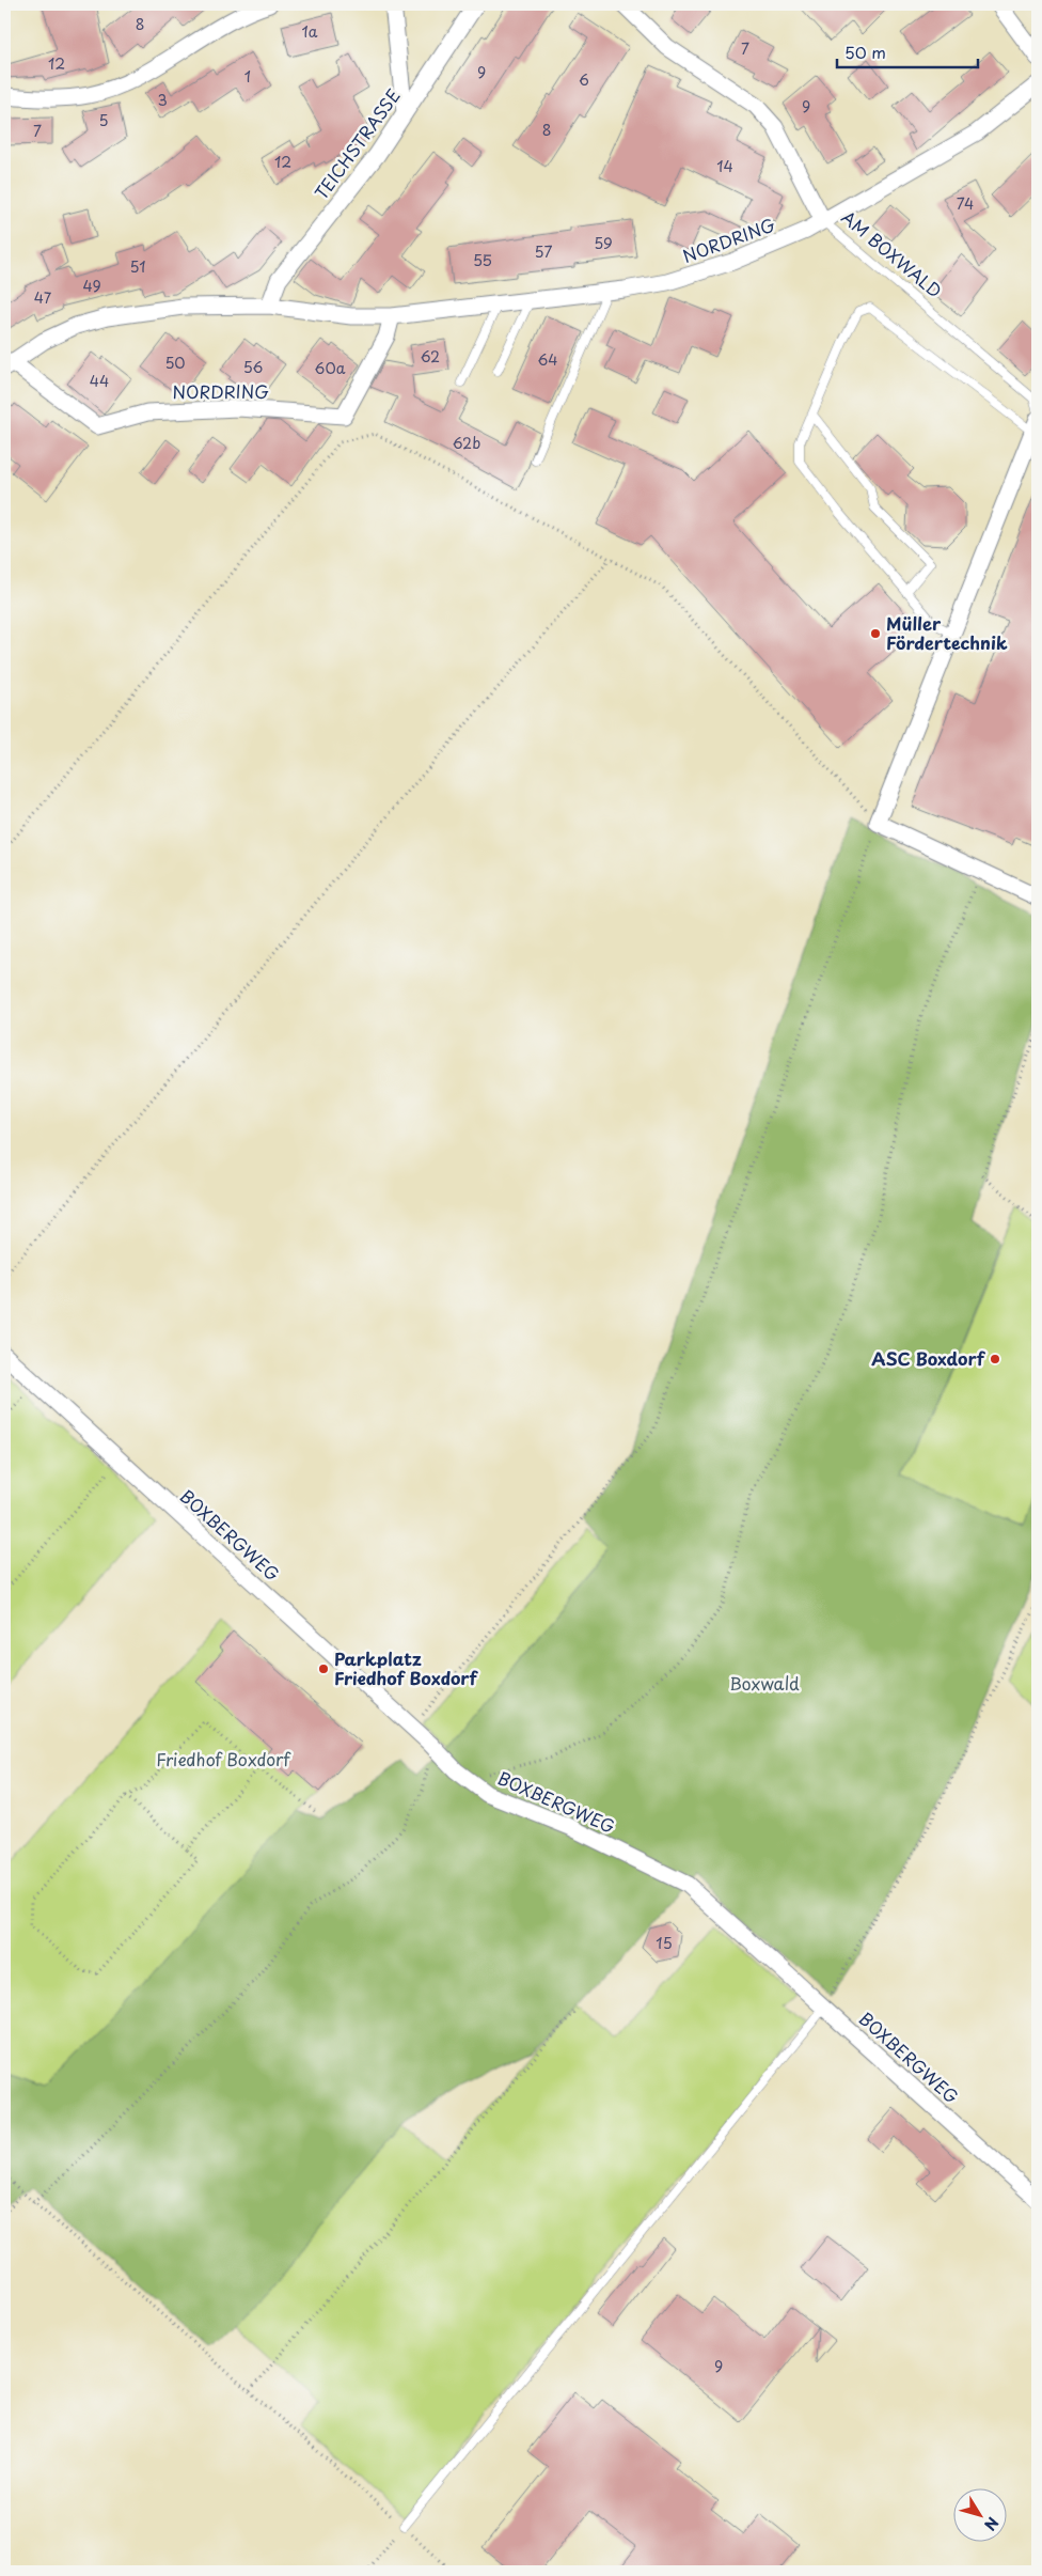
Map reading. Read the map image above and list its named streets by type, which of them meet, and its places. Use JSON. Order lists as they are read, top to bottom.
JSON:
{
  "streets": {
    "street": [
      "TEICHSTRASSE",
      "NORDRING",
      "AM BOXWALD",
      "BOXBERGWEG"
    ]
  },
  "crossings": [
    ["TEICHSTRASSE", "NORDRING"],
    ["NORDRING", "AM BOXWALD"]
  ],
  "parks": ["Boxwald", "Friedhof Boxdorf"],
  "places": ["Müller Fördertechnik", "ASC Boxdorf", "Parkplatz Friedhof Boxdorf"],
  "house_numbers": [
    "8",
    "1a",
    "7",
    "12",
    "9",
    "1",
    "6",
    "3",
    "9",
    "5",
    "8",
    "7",
    "12",
    "14",
    "74",
    "59",
    "57",
    "55",
    "51",
    "49",
    "47",
    "62",
    "64",
    "50",
    "56",
    "60a",
    "44",
    "62b",
    "15",
    "9"
  ],
  "scale_bar": "50 m",
  "north": "bottom right"
}
